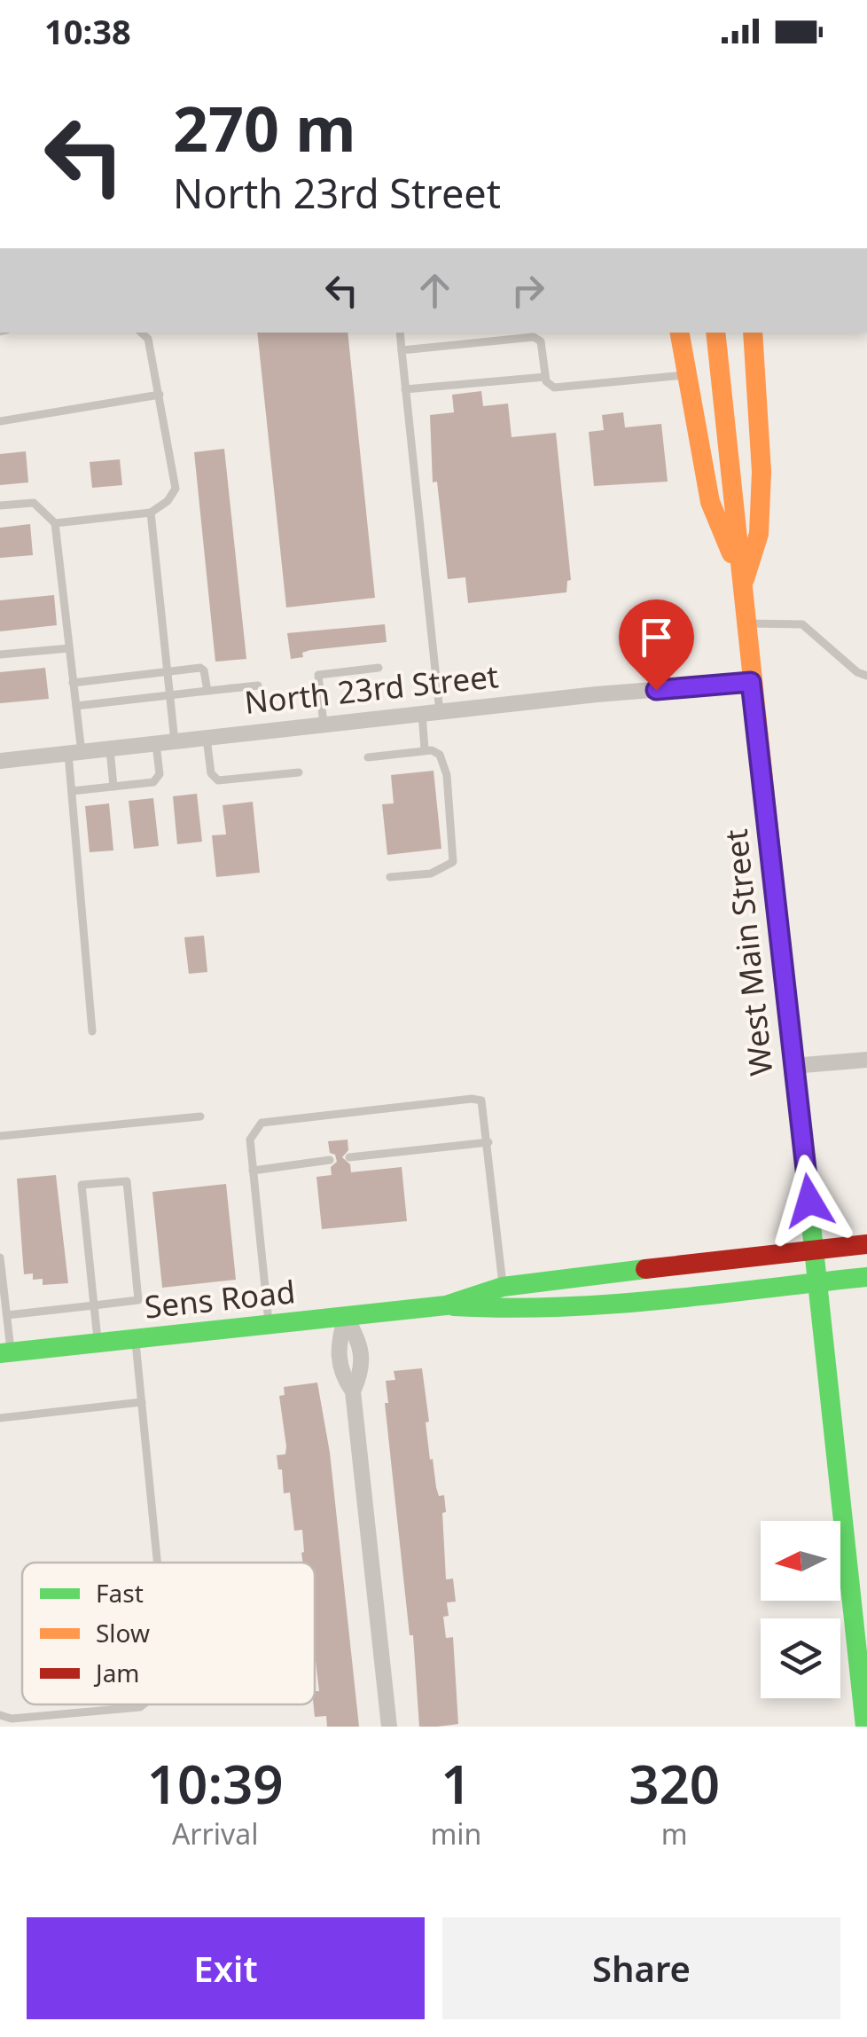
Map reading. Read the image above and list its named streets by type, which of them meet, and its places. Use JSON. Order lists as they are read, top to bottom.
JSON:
{
  "streets": {
    "main road": ["West Main Street", "Sens Road"],
    "street": ["North 23rd Street"]
  },
  "crossings": [
    ["North 23rd Street", "West Main Street"]
  ],
  "legend": ["Fast", "Slow", "Jam"],
  "north": "left",
  "page": {
    "status": "10:38",
    "turn": ["270 m", "North 23rd Street"],
    "eta": [
      "10:39",
      "Arrival",
      "1",
      "min",
      "320",
      "m"
    ],
    "buttons": ["Exit", "Share"]
  }
}
